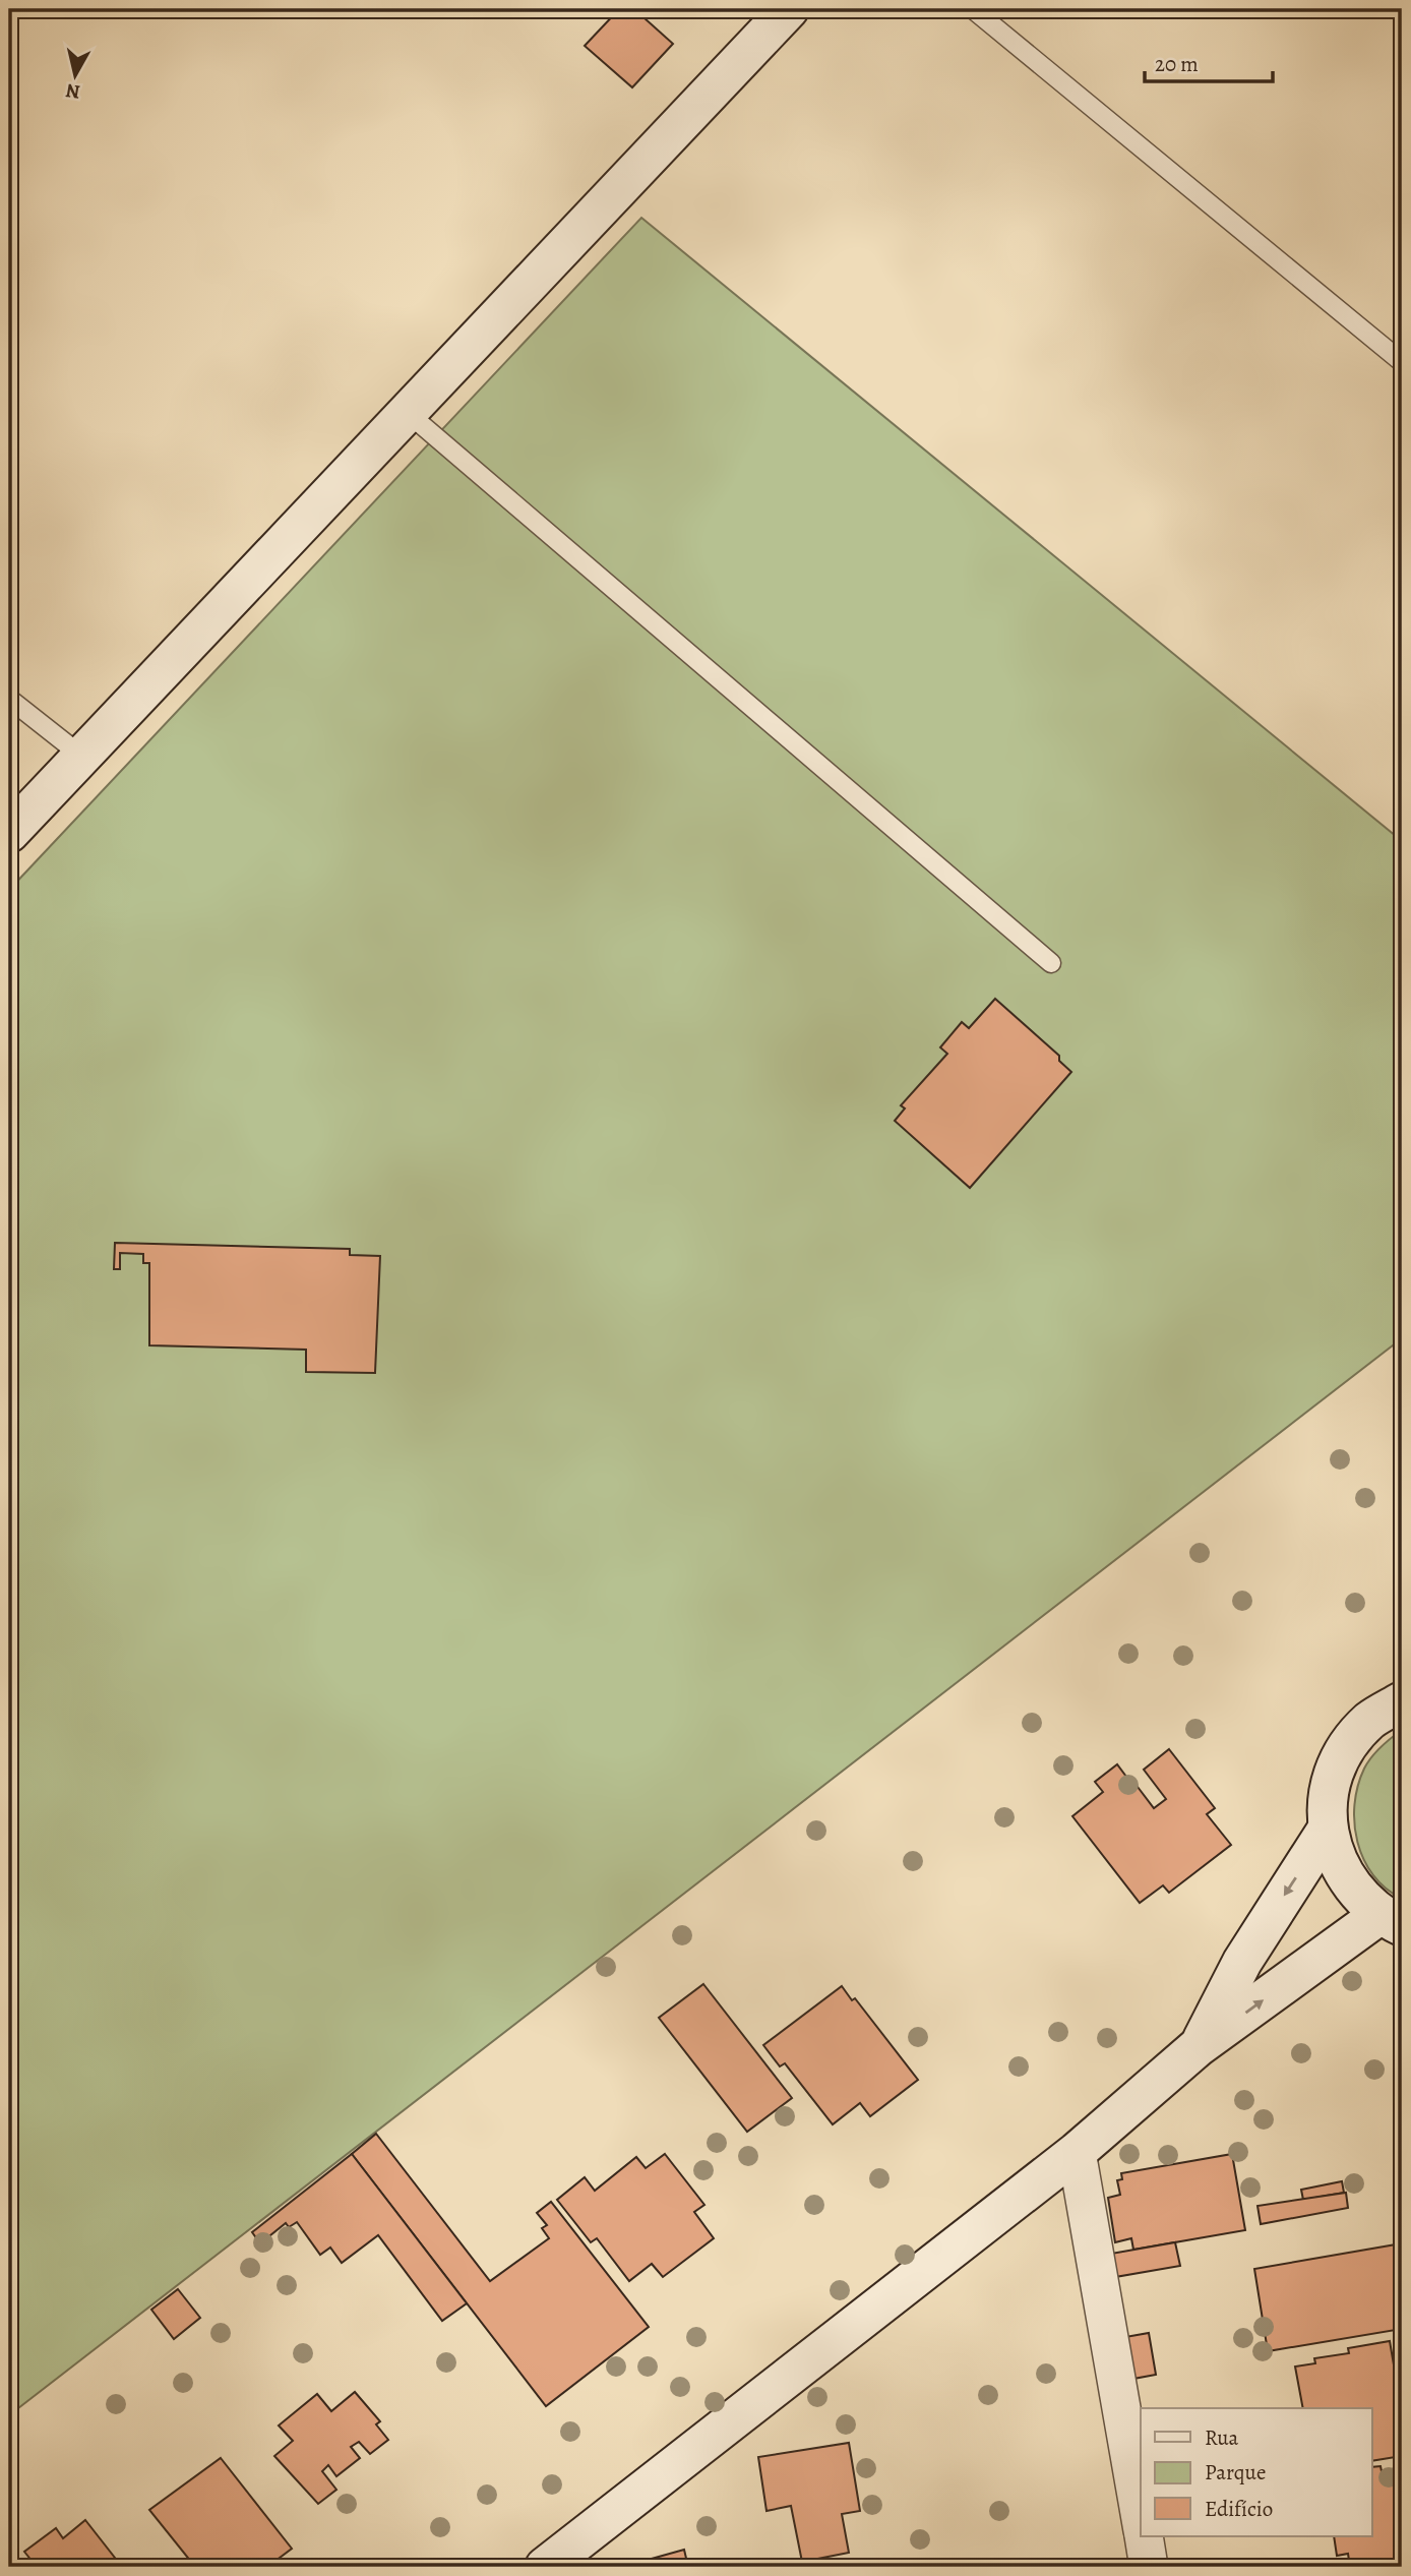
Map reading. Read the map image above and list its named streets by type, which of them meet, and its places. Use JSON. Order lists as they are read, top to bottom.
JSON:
{
  "legend": ["Rua", "Parque", "Edifício"],
  "scale_bar": "20 m",
  "north": "bottom"
}
